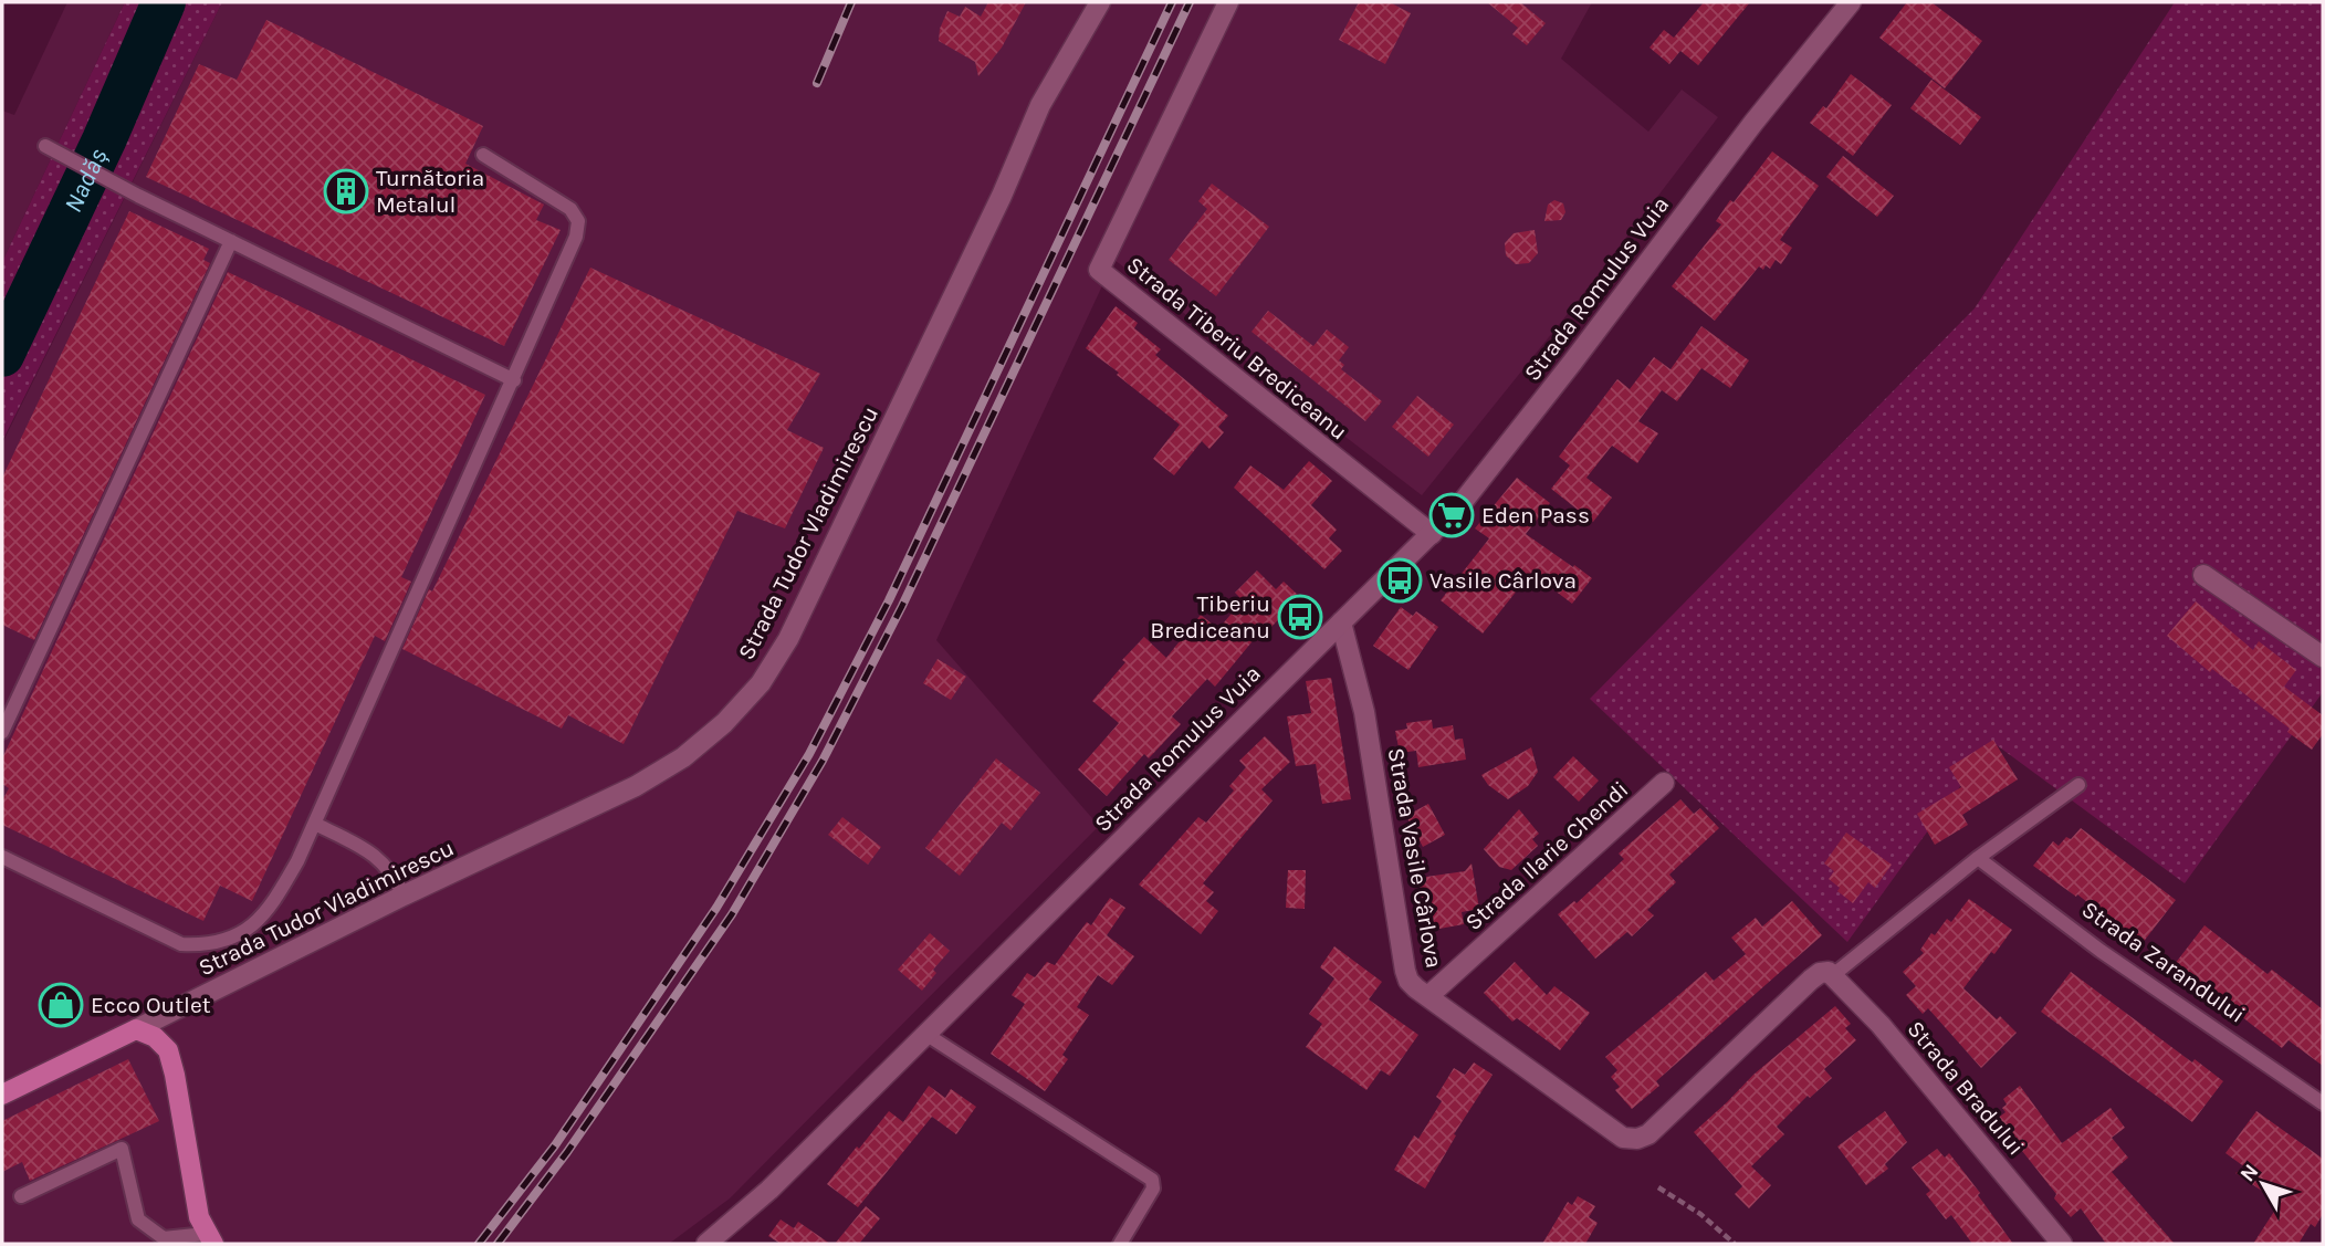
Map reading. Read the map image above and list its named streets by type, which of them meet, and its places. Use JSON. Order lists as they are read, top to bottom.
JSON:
{
  "streets": {
    "main road": ["Strada Tudor Vladimirescu"],
    "street": [
      "Strada Romulus Vuia",
      "Strada Tiberiu Brediceanu",
      "Strada Ilarie Chendi",
      "Strada Vasile Cârlova",
      "Strada Bradului"
    ],
    "lane": ["Strada Zarandului"]
  },
  "crossings": [
    ["Strada Romulus Vuia", "Strada Tiberiu Brediceanu"],
    ["Strada Romulus Vuia", "Strada Vasile Cârlova"],
    ["Strada Ilarie Chendi", "Strada Vasile Cârlova"],
    ["Strada Vasile Cârlova", "Strada Bradului"]
  ],
  "water": ["Nadăș"],
  "places": {
    "building": ["Turnătoria Metalul"],
    "supermarket": ["Eden Pass"],
    "bus stop": ["Vasile Cârlova", "Tiberiu Brediceanu"],
    "shop": ["Ecco Outlet"]
  },
  "north": "top left"
}
